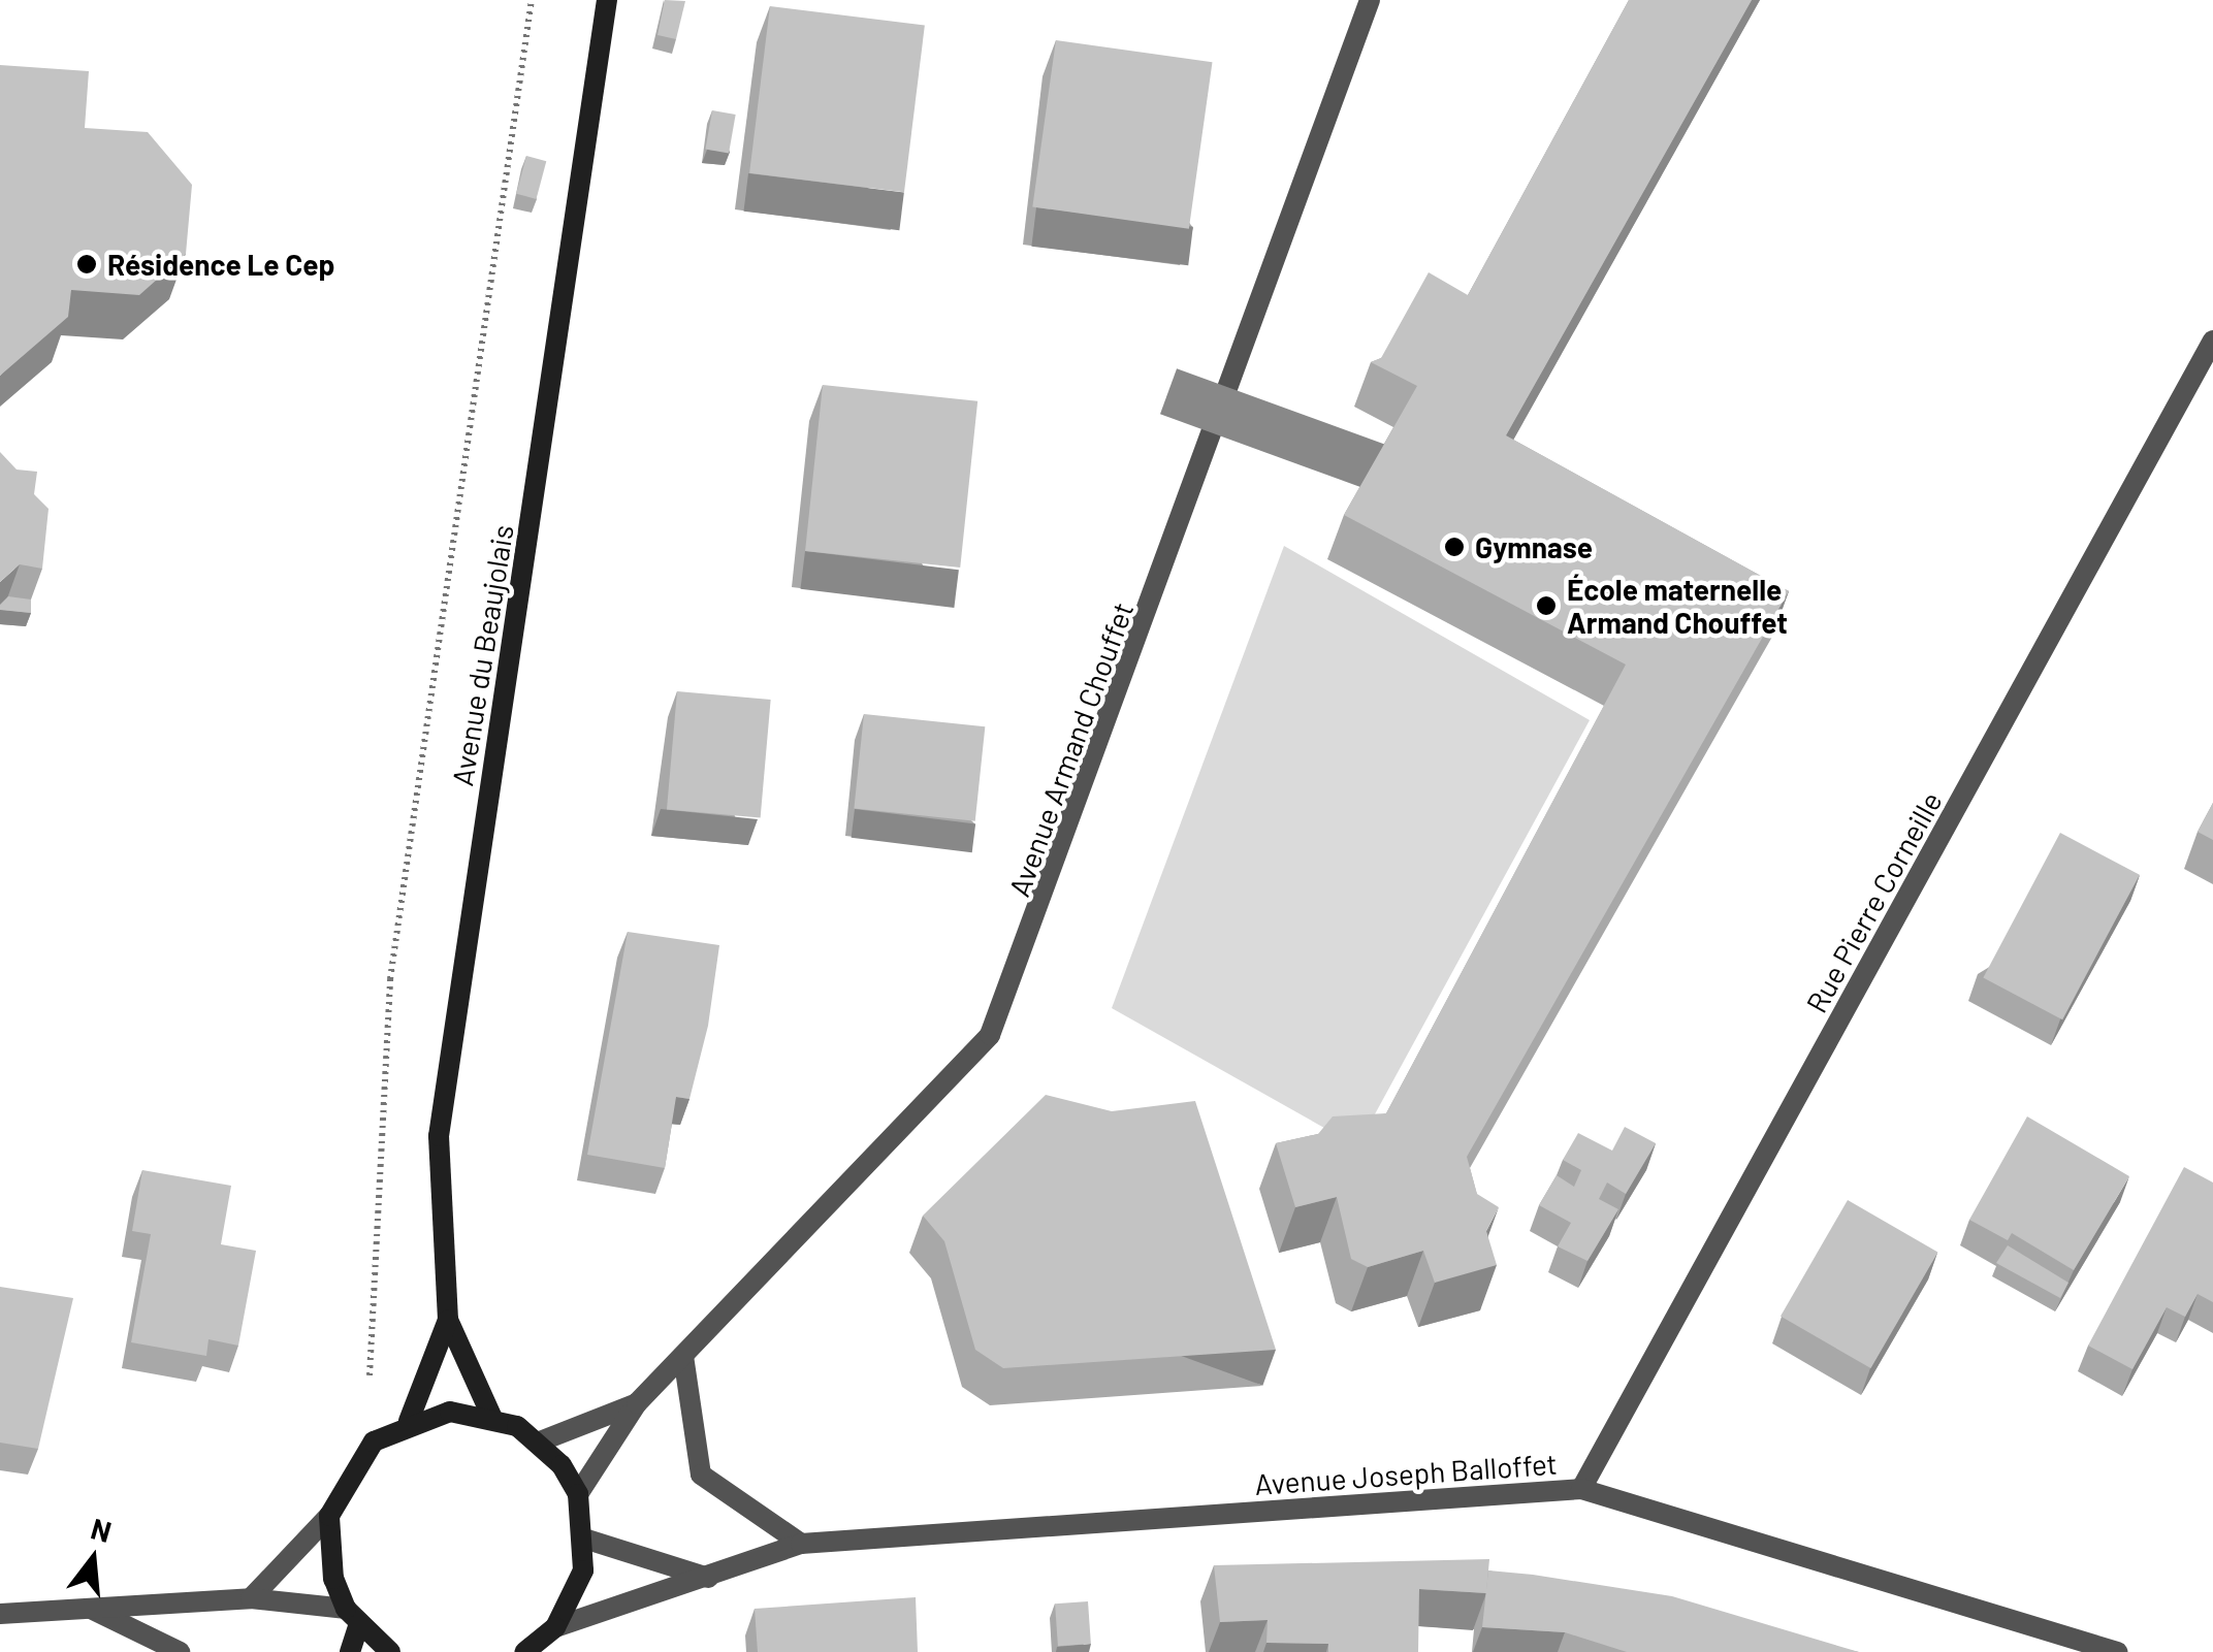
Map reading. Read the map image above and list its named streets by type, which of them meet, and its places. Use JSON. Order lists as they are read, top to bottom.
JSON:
{
  "streets": {
    "main road": ["Avenue du Beaujolais"],
    "street": ["Avenue Armand Chouffet", "Rue Pierre Corneille", "Avenue Joseph Balloffet"]
  },
  "crossings": [
    ["Rue Pierre Corneille", "Avenue Joseph Balloffet"]
  ],
  "places": ["Résidence Le Cep", "Gymnase", "École maternelle Armand Chouffet"],
  "north": "top"
}
